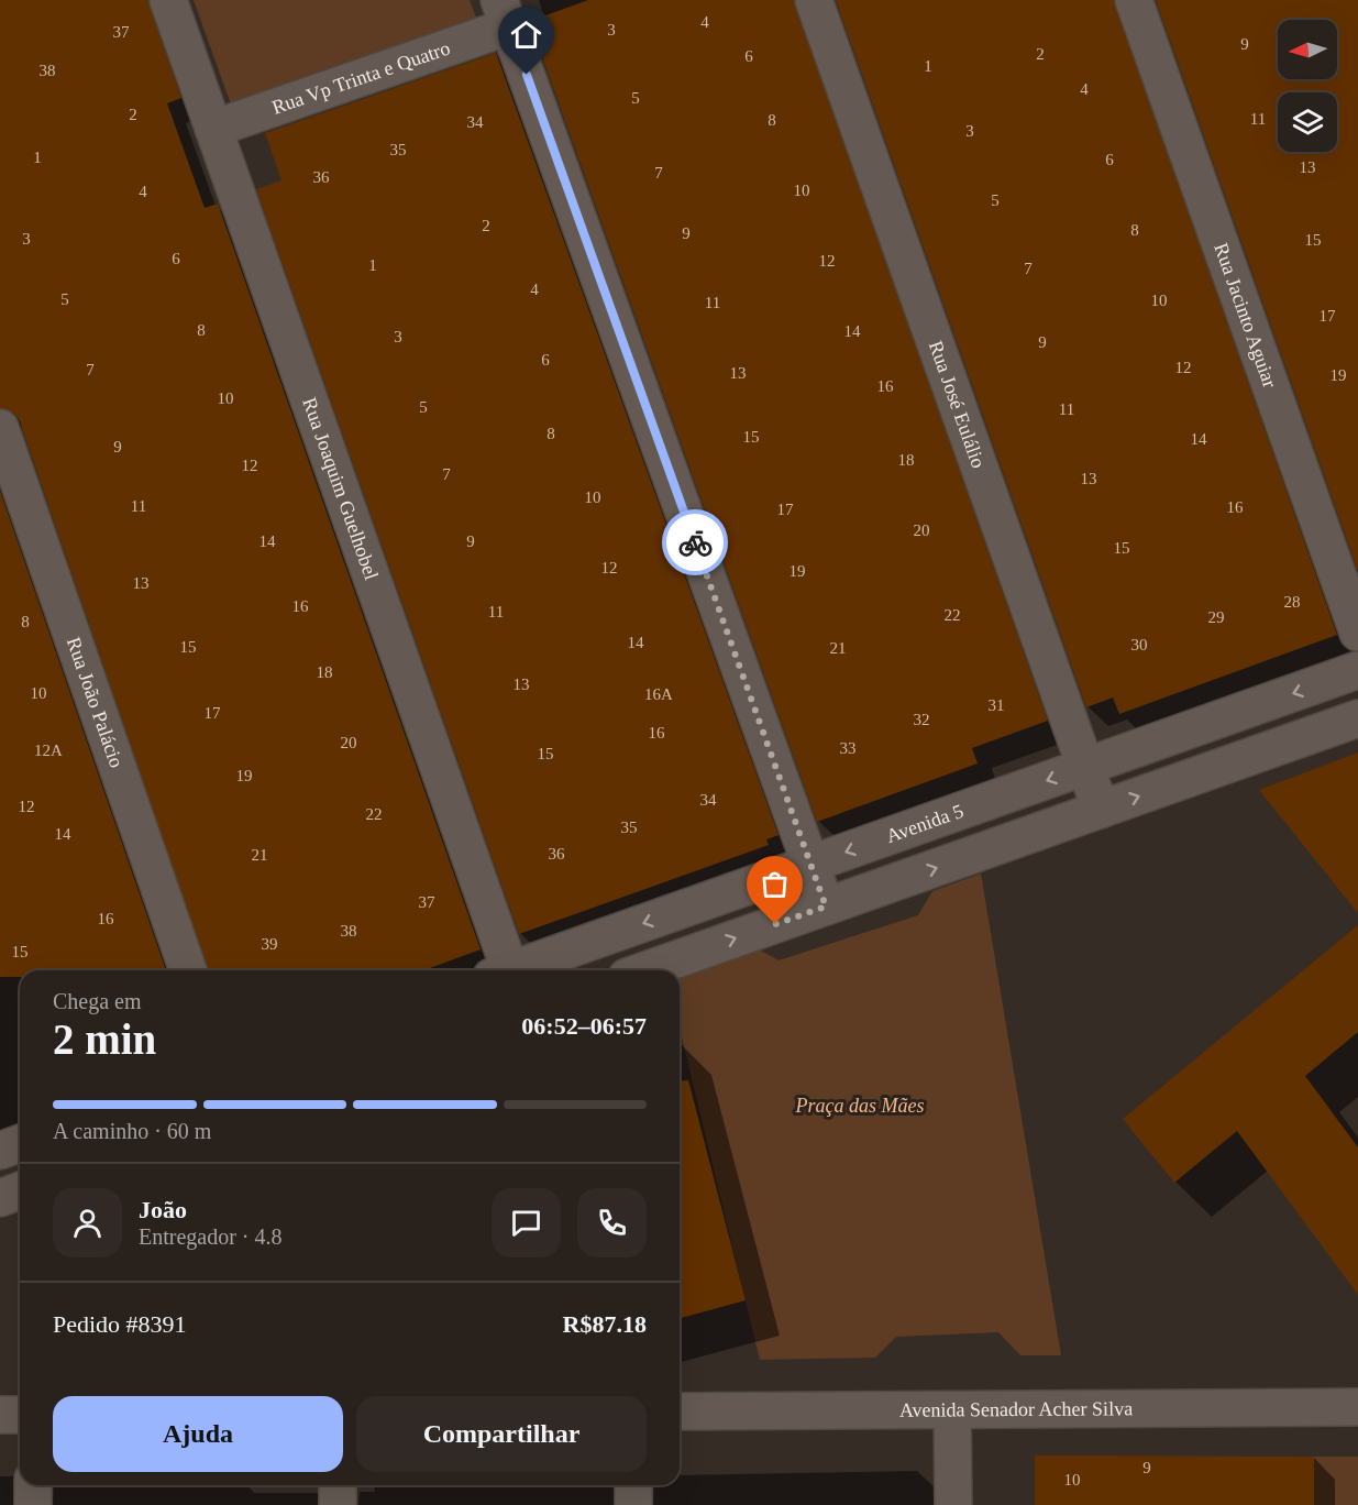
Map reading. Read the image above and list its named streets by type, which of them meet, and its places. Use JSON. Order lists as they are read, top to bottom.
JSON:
{
  "streets": {
    "street": [
      "Rua Vp Trinta e Quatro",
      "Rua Jacinto Aguiar",
      "Rua José Eulálio",
      "Rua Joaquim Guelhobel",
      "Rua João Palácio",
      "Avenida 5",
      "Avenida Senador Acher Silva"
    ]
  },
  "crossings": [
    ["Rua Vp Trinta e Quatro", "Rua Joaquim Guelhobel"],
    ["Rua José Eulálio", "Avenida 5"]
  ],
  "parks": ["Praça das Mães"],
  "house_numbers": [
    "4",
    "3",
    "37",
    "9",
    "2",
    "6",
    "1",
    "38",
    "4",
    "5",
    "2",
    "11",
    "8",
    "34",
    "3",
    "35",
    "1",
    "6",
    "13",
    "7",
    "36",
    "10",
    "4",
    "5",
    "2",
    "8",
    "9",
    "3",
    "15",
    "6",
    "12",
    "1",
    "7",
    "4",
    "5",
    "10",
    "11",
    "17",
    "8",
    "14",
    "3",
    "9",
    "6",
    "12",
    "7",
    "13",
    "19",
    "16",
    "10",
    "5",
    "11",
    "8",
    "15",
    "14",
    "9",
    "18",
    "12",
    "7",
    "13",
    "10",
    "11",
    "16",
    "17",
    "20",
    "14",
    "9",
    "15",
    "12",
    "19",
    "13",
    "28",
    "16",
    "11",
    "22",
    "29",
    "8",
    "14",
    "30",
    "15",
    "21",
    "18",
    "13",
    "10",
    "16A",
    "31",
    "17",
    "32",
    "16",
    "20",
    "33",
    "12A",
    "15",
    "19",
    "34",
    "12",
    "22",
    "35",
    "14",
    "36",
    "21",
    "37",
    "16",
    "38",
    "39",
    "15",
    "9",
    "10"
  ],
  "north": "left",
  "page": {
    "heading": ["2 min", "Chega em", "06:52–06:57"],
    "panel": [
      "João",
      "Entregador · 4.8",
      "Pedido #8391",
      "R$87.18"
    ],
    "bar": "A caminho · 60 m",
    "buttons": ["Ajuda", "Compartilhar"]
  }
}
